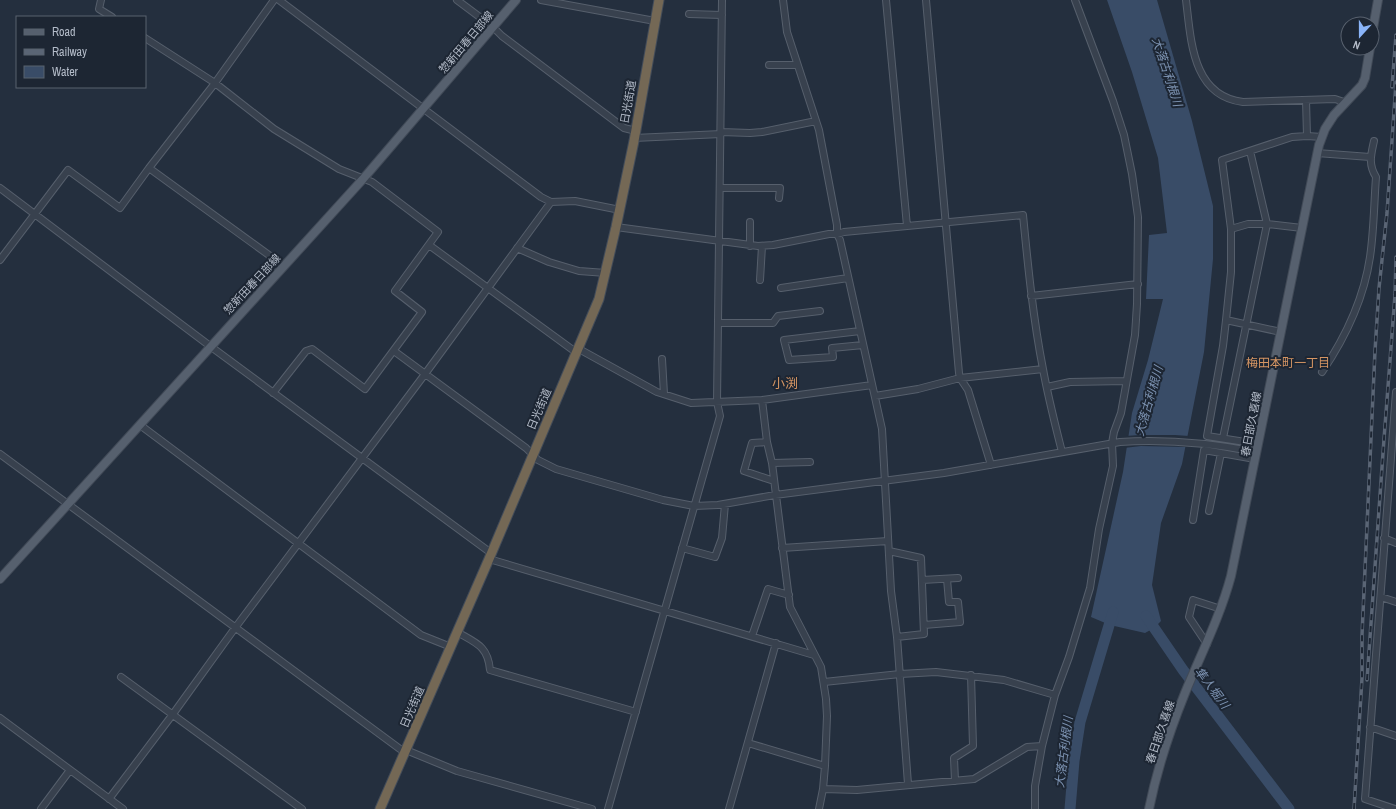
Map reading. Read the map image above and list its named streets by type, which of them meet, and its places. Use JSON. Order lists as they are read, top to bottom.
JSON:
{
  "streets": {
    "highway": ["日光街道"],
    "main road": ["惣新田春日部線", "春日部久喜線"]
  },
  "districts": ["梅田本町一丁目", "小渕"],
  "water": ["大落古利根川", "隼人堀川"],
  "legend": ["Road", "Railway", "Water"],
  "north": "bottom"
}
